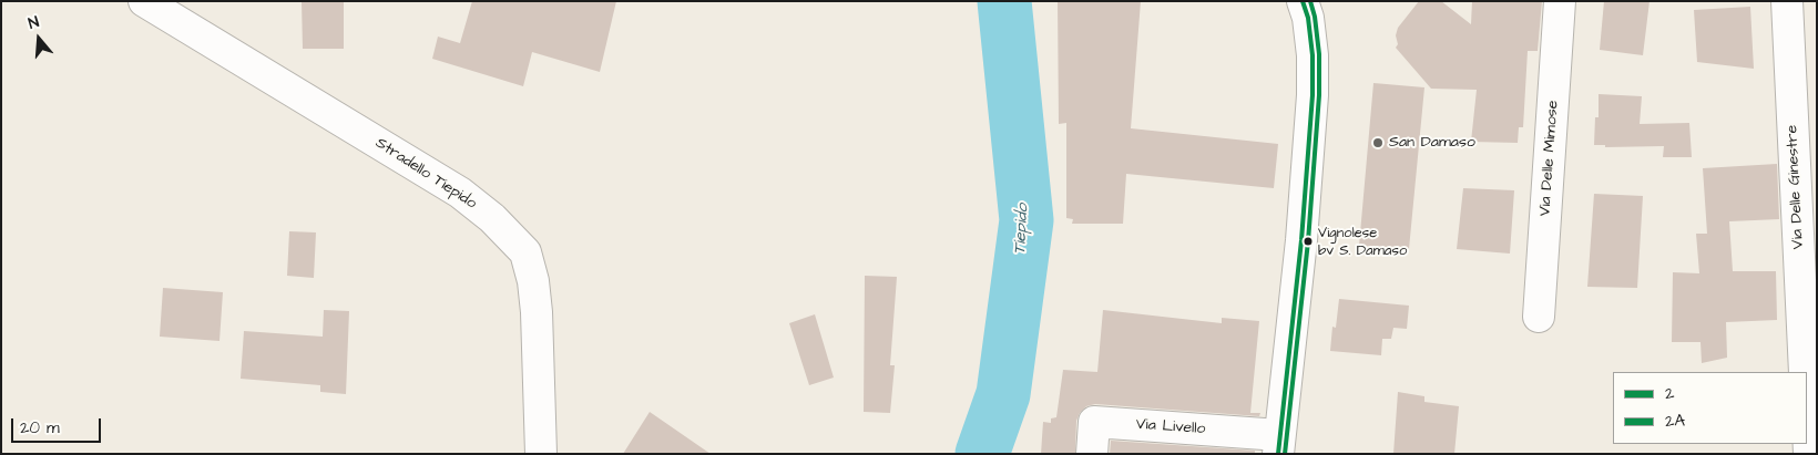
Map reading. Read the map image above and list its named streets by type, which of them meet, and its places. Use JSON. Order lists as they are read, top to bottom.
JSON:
{
  "streets": {
    "street": [
      "Via Delle Mimose",
      "Stradello Tiepido",
      "Via Delle Ginestre",
      "Via Livello"
    ]
  },
  "water": ["Tiepido"],
  "places": ["San Damaso", "Vignolese bv S. Damaso"],
  "lines": ["transit line 2", "transit line 2A"],
  "legend": ["2", "2A"],
  "scale_bar": "20 m",
  "north": "top"
}
